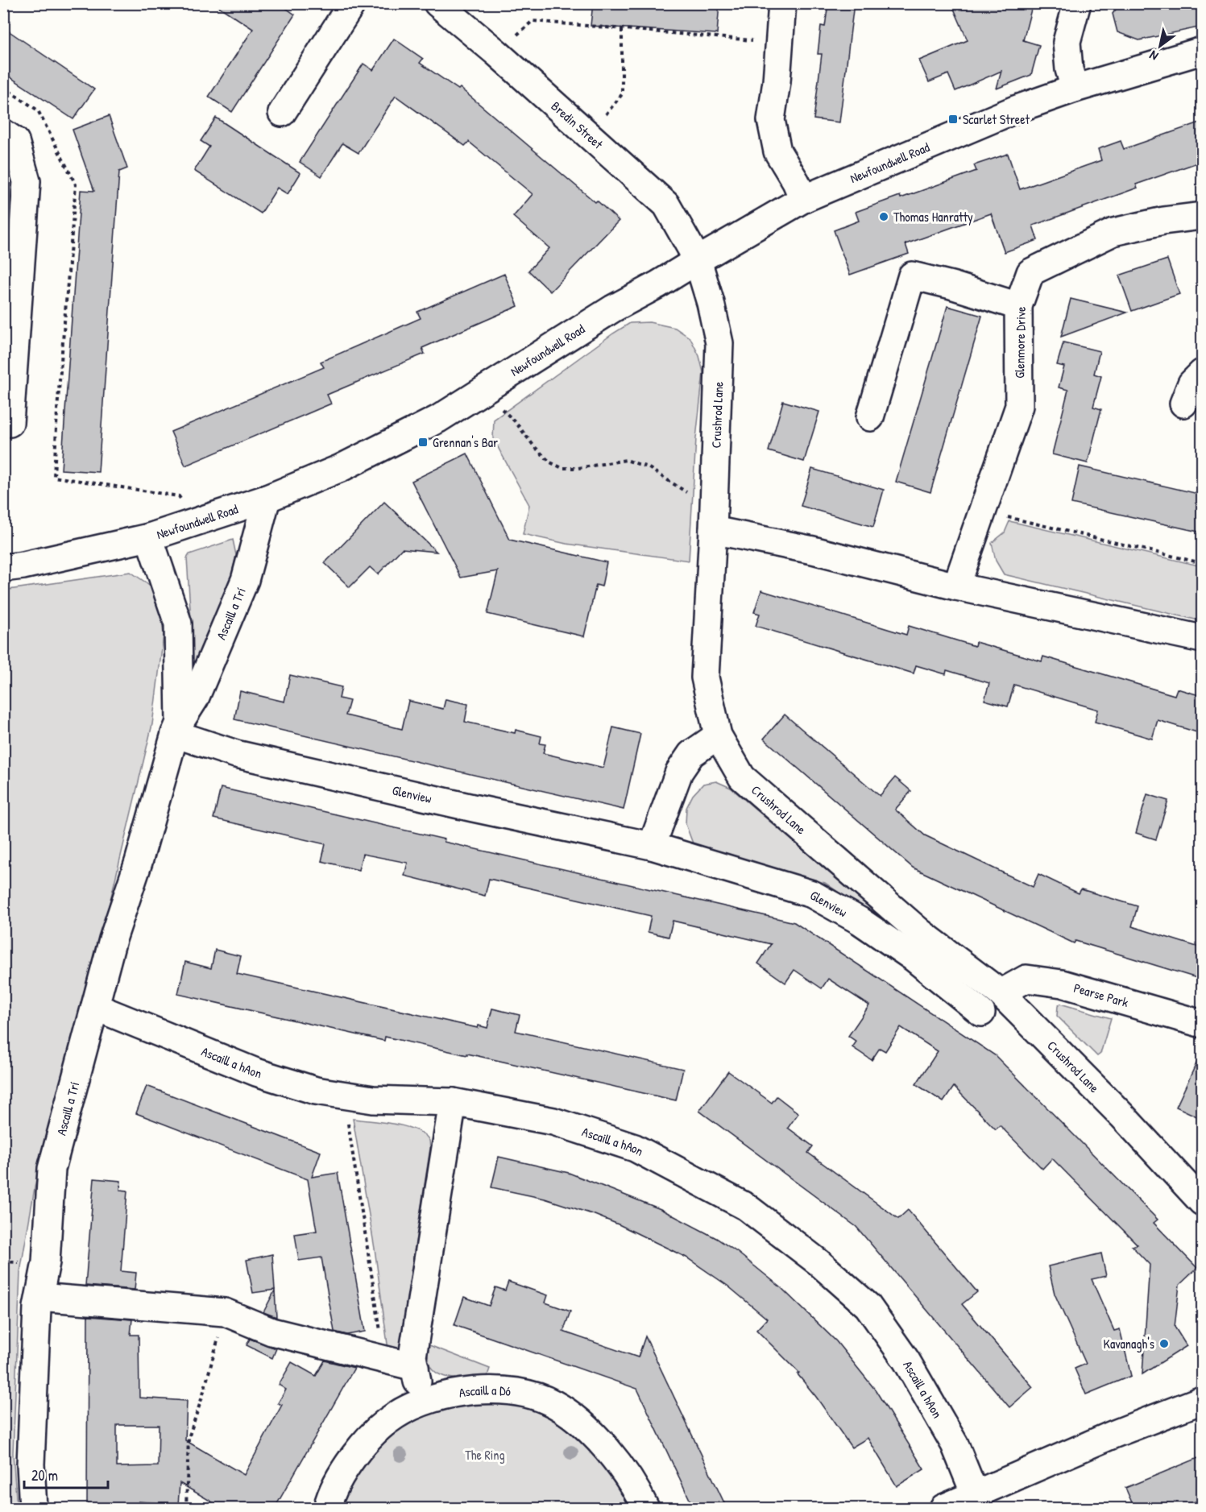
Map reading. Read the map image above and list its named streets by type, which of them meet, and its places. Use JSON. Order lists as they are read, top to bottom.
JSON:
{
  "streets": {
    "street": [
      "Bredin Street",
      "Newfoundwell Road",
      "Glenmore Drive",
      "Crushrod Lane",
      "Ascaill a Trí",
      "Glenview",
      "Pearse Park",
      "Ascaill a hAon",
      "Ascaill a Dó"
    ]
  },
  "crossings": [
    ["Bredin Street", "Newfoundwell Road"],
    ["Bredin Street", "Crushrod Lane"],
    ["Newfoundwell Road", "Crushrod Lane"],
    ["Newfoundwell Road", "Ascaill a Trí"],
    ["Crushrod Lane", "Pearse Park"],
    ["Ascaill a Trí", "Glenview"],
    ["Ascaill a Trí", "Ascaill a hAon"]
  ],
  "parks": ["The Ring"],
  "places": {
    "transit": ["Scarlet Street", "Grennan's Bar"],
    "other": ["Thomas Hanratty", "Kavanagh's"]
  },
  "scale_bar": "20 m",
  "north": "bottom left"
}
